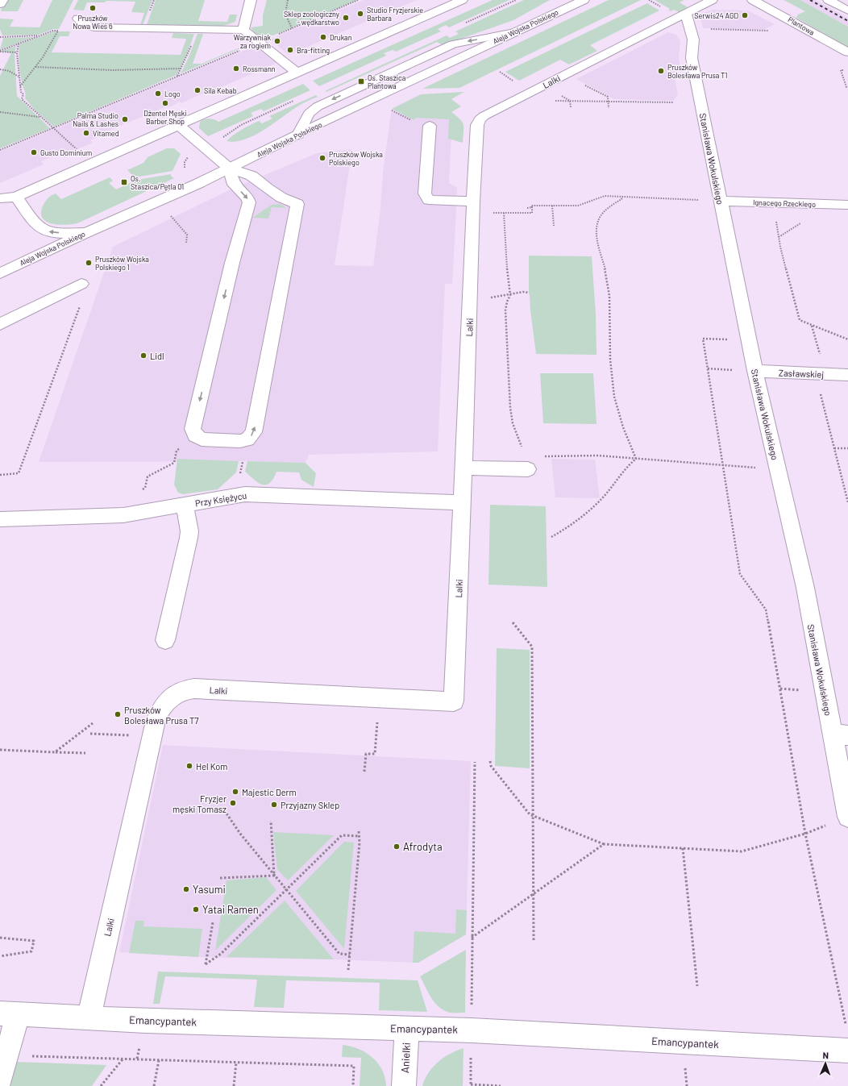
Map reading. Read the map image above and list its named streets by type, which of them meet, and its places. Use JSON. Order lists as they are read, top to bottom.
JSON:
{
  "streets": {
    "street": [
      "Plantowa",
      "Aleja Wojska Polskiego",
      "Lalki",
      "Stanisława Wokulskiego",
      "Ignacego Rzeckiego",
      "Zasławskiej",
      "Przy Księżycu",
      "Emancypantek",
      "Anielki"
    ]
  },
  "crossings": [
    ["Lalki", "Stanisława Wokulskiego"],
    ["Lalki", "Przy Księżycu"],
    ["Lalki", "Emancypantek"],
    ["Stanisława Wokulskiego", "Ignacego Rzeckiego"],
    ["Stanisława Wokulskiego", "Zasławskiej"],
    ["Emancypantek", "Anielki"]
  ],
  "places": {
    "other": [
      "Pruszków Nowa Wieś 6",
      "Studio Fryzjerskie Barbara",
      "Serwis24 AGD",
      "Sklep zoologiczny - wędkarstwo",
      "Drukan",
      "Warzywniak za rogiem",
      "Bra-fitting",
      "Rossmann",
      "Pruszków Bolesława Prusa T1",
      "Sila Kebab",
      "Logo",
      "Dżentel Męski Barber Shop",
      "Palma Studio Nails & Lashes",
      "Vitamed",
      "Gusto Dominium",
      "Pruszków Wojska Polskiego",
      "Pruszków Wojska Polskiego 1",
      "Lidl",
      "Pruszków Bolesława Prusa T7",
      "Hel Kom",
      "Majestic Derm",
      "Fryzjer męski Tomasz",
      "Przyjazny Sklep",
      "Afrodyta",
      "Yasumi",
      "Yatai Ramen"
    ],
    "transit": ["Os. Staszica Plantowa", "Os. Staszica/Pętla 01"]
  },
  "north": "top"
}
